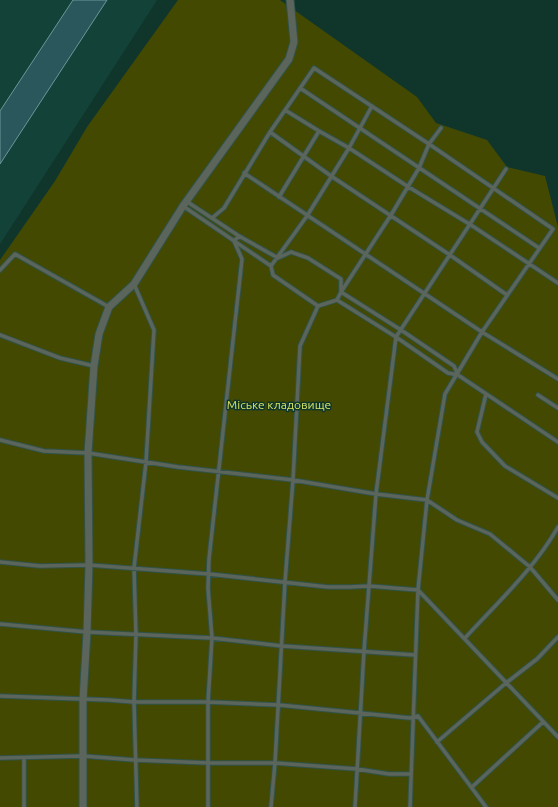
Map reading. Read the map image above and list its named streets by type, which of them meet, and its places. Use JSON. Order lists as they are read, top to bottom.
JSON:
{
  "parks": ["Міське кладовище"]
}
